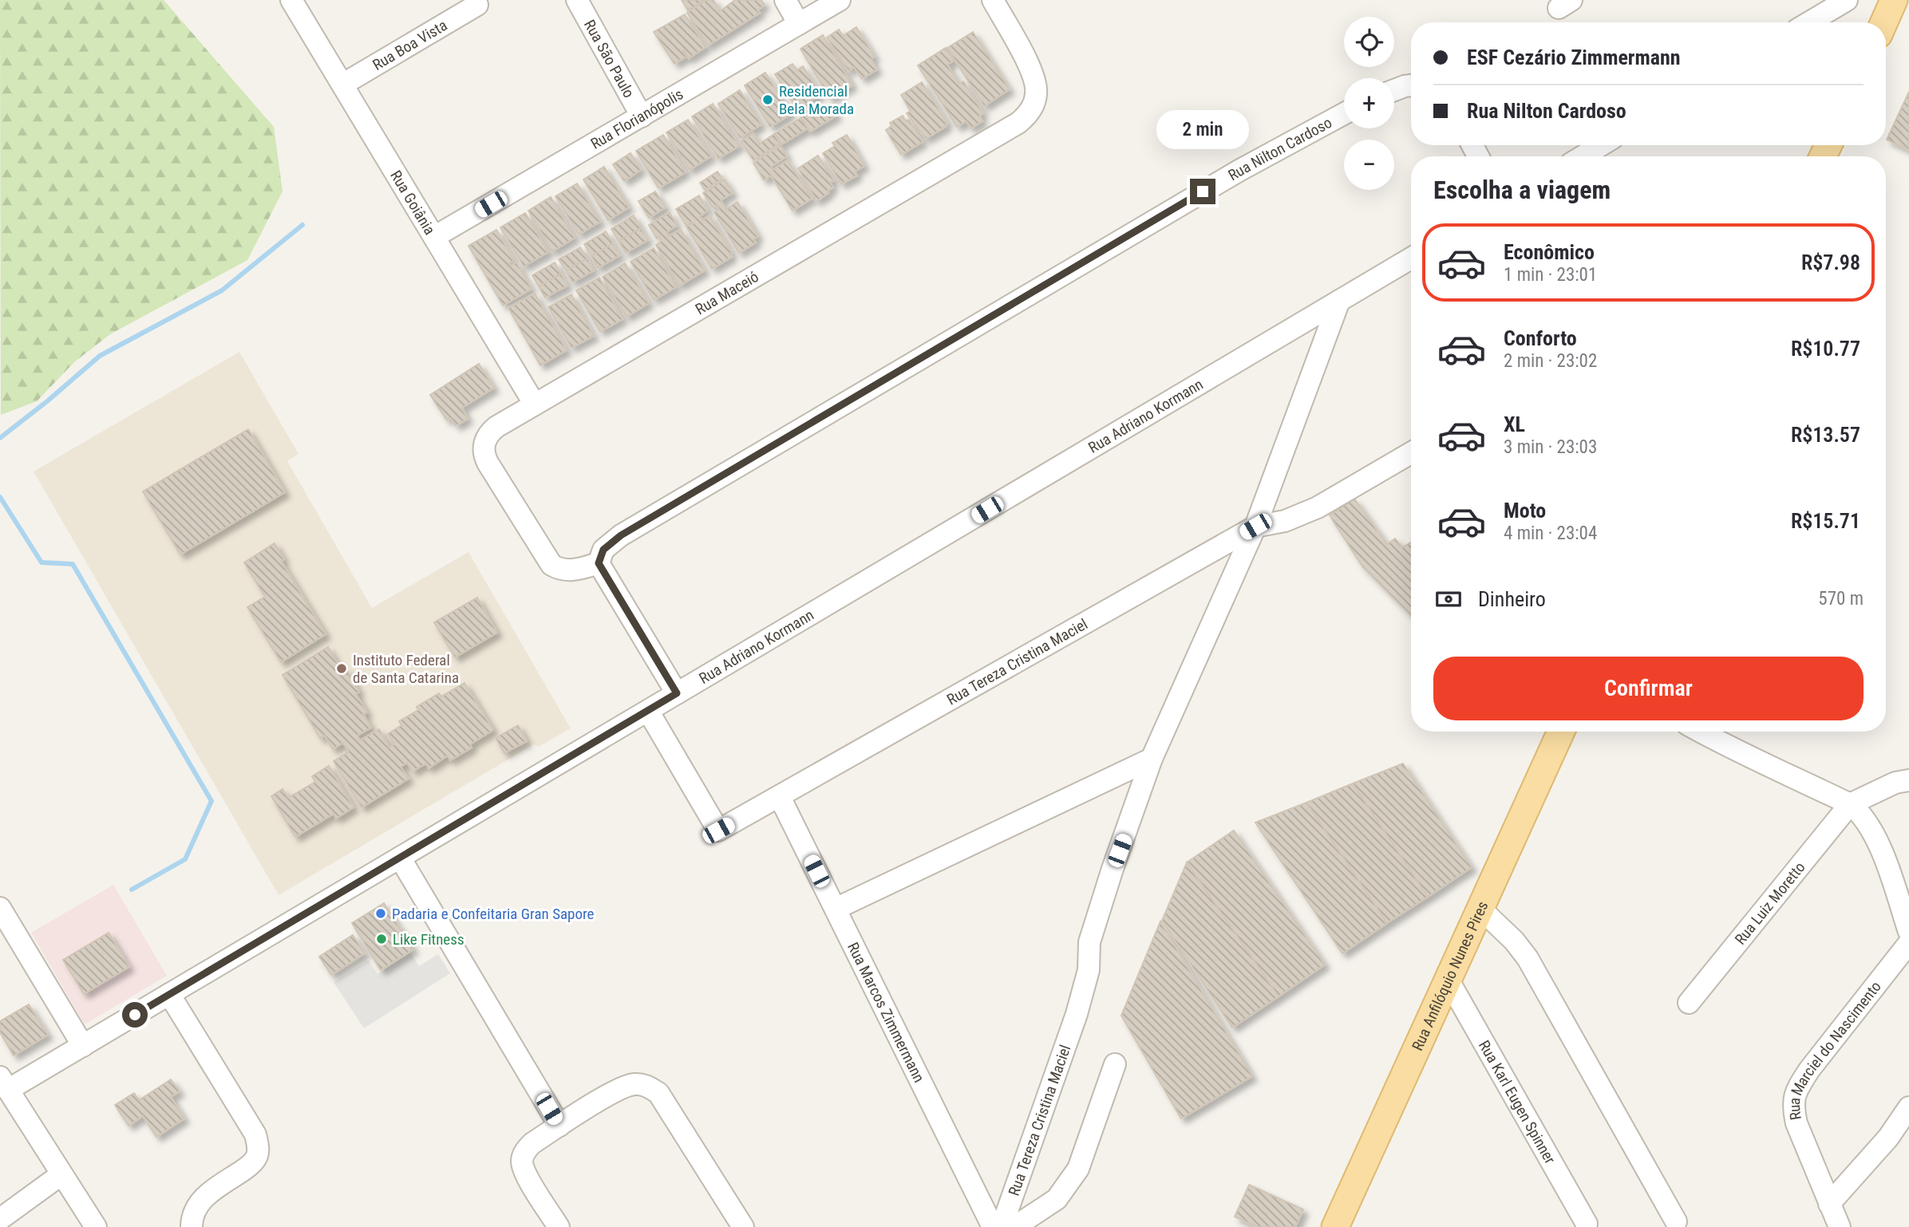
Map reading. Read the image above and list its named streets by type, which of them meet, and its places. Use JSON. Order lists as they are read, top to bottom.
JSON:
{
  "streets": {
    "main road": ["Rua Anfilóquio Nunes Pires"],
    "street": [
      "Rua Boa Vista",
      "Rua São Paulo",
      "Rua Florianópolis",
      "Rua Nilton Cardoso",
      "Rua Goiânia",
      "Rua Maceió",
      "Rua Adriano Kormann",
      "Rua Tereza Cristina Maciel",
      "Rua Luiz Moretto",
      "Rua Marcos Zimmermann",
      "Rua Marciel do Nascimento",
      "Rua Karl Eugen Spinner"
    ]
  },
  "crossings": [
    ["Rua Boa Vista", "Rua Goiânia"],
    ["Rua São Paulo", "Rua Florianópolis"],
    ["Rua Florianópolis", "Rua Goiânia"],
    ["Rua Nilton Cardoso", "Rua Maceió"],
    ["Rua Goiânia", "Rua Maceió"],
    ["Rua Adriano Kormann", "Rua Tereza Cristina Maciel"],
    ["Rua Tereza Cristina Maciel", "Rua Marcos Zimmermann"],
    ["Rua Anfilóquio Nunes Pires", "Rua Karl Eugen Spinner"]
  ],
  "places": [
    "Residencial Bela Morada",
    "Instituto Federal de Santa Catarina",
    "Padaria e Confeitaria Gran Sapore",
    "Like Fitness"
  ],
  "page": {
    "map_buttons": ["+", "−"],
    "banner": ["ESF Cezário Zimmermann", "Rua Nilton Cardoso"],
    "bubble": "2 min",
    "heading": "Escolha a viagem",
    "list": [
      {
        "name": "Econômico",
        "note": "1 min · 23:01",
        "value": "R$7.98"
      },
      {
        "name": "Conforto",
        "note": "2 min · 23:02",
        "value": "R$10.77"
      },
      {
        "name": "XL",
        "note": "3 min · 23:03",
        "value": "R$13.57"
      },
      {
        "name": "Moto",
        "note": "4 min · 23:04",
        "value": "R$15.71"
      }
    ],
    "pay": ["Dinheiro", "570 m"],
    "buttons": "Confirmar"
  }
}
